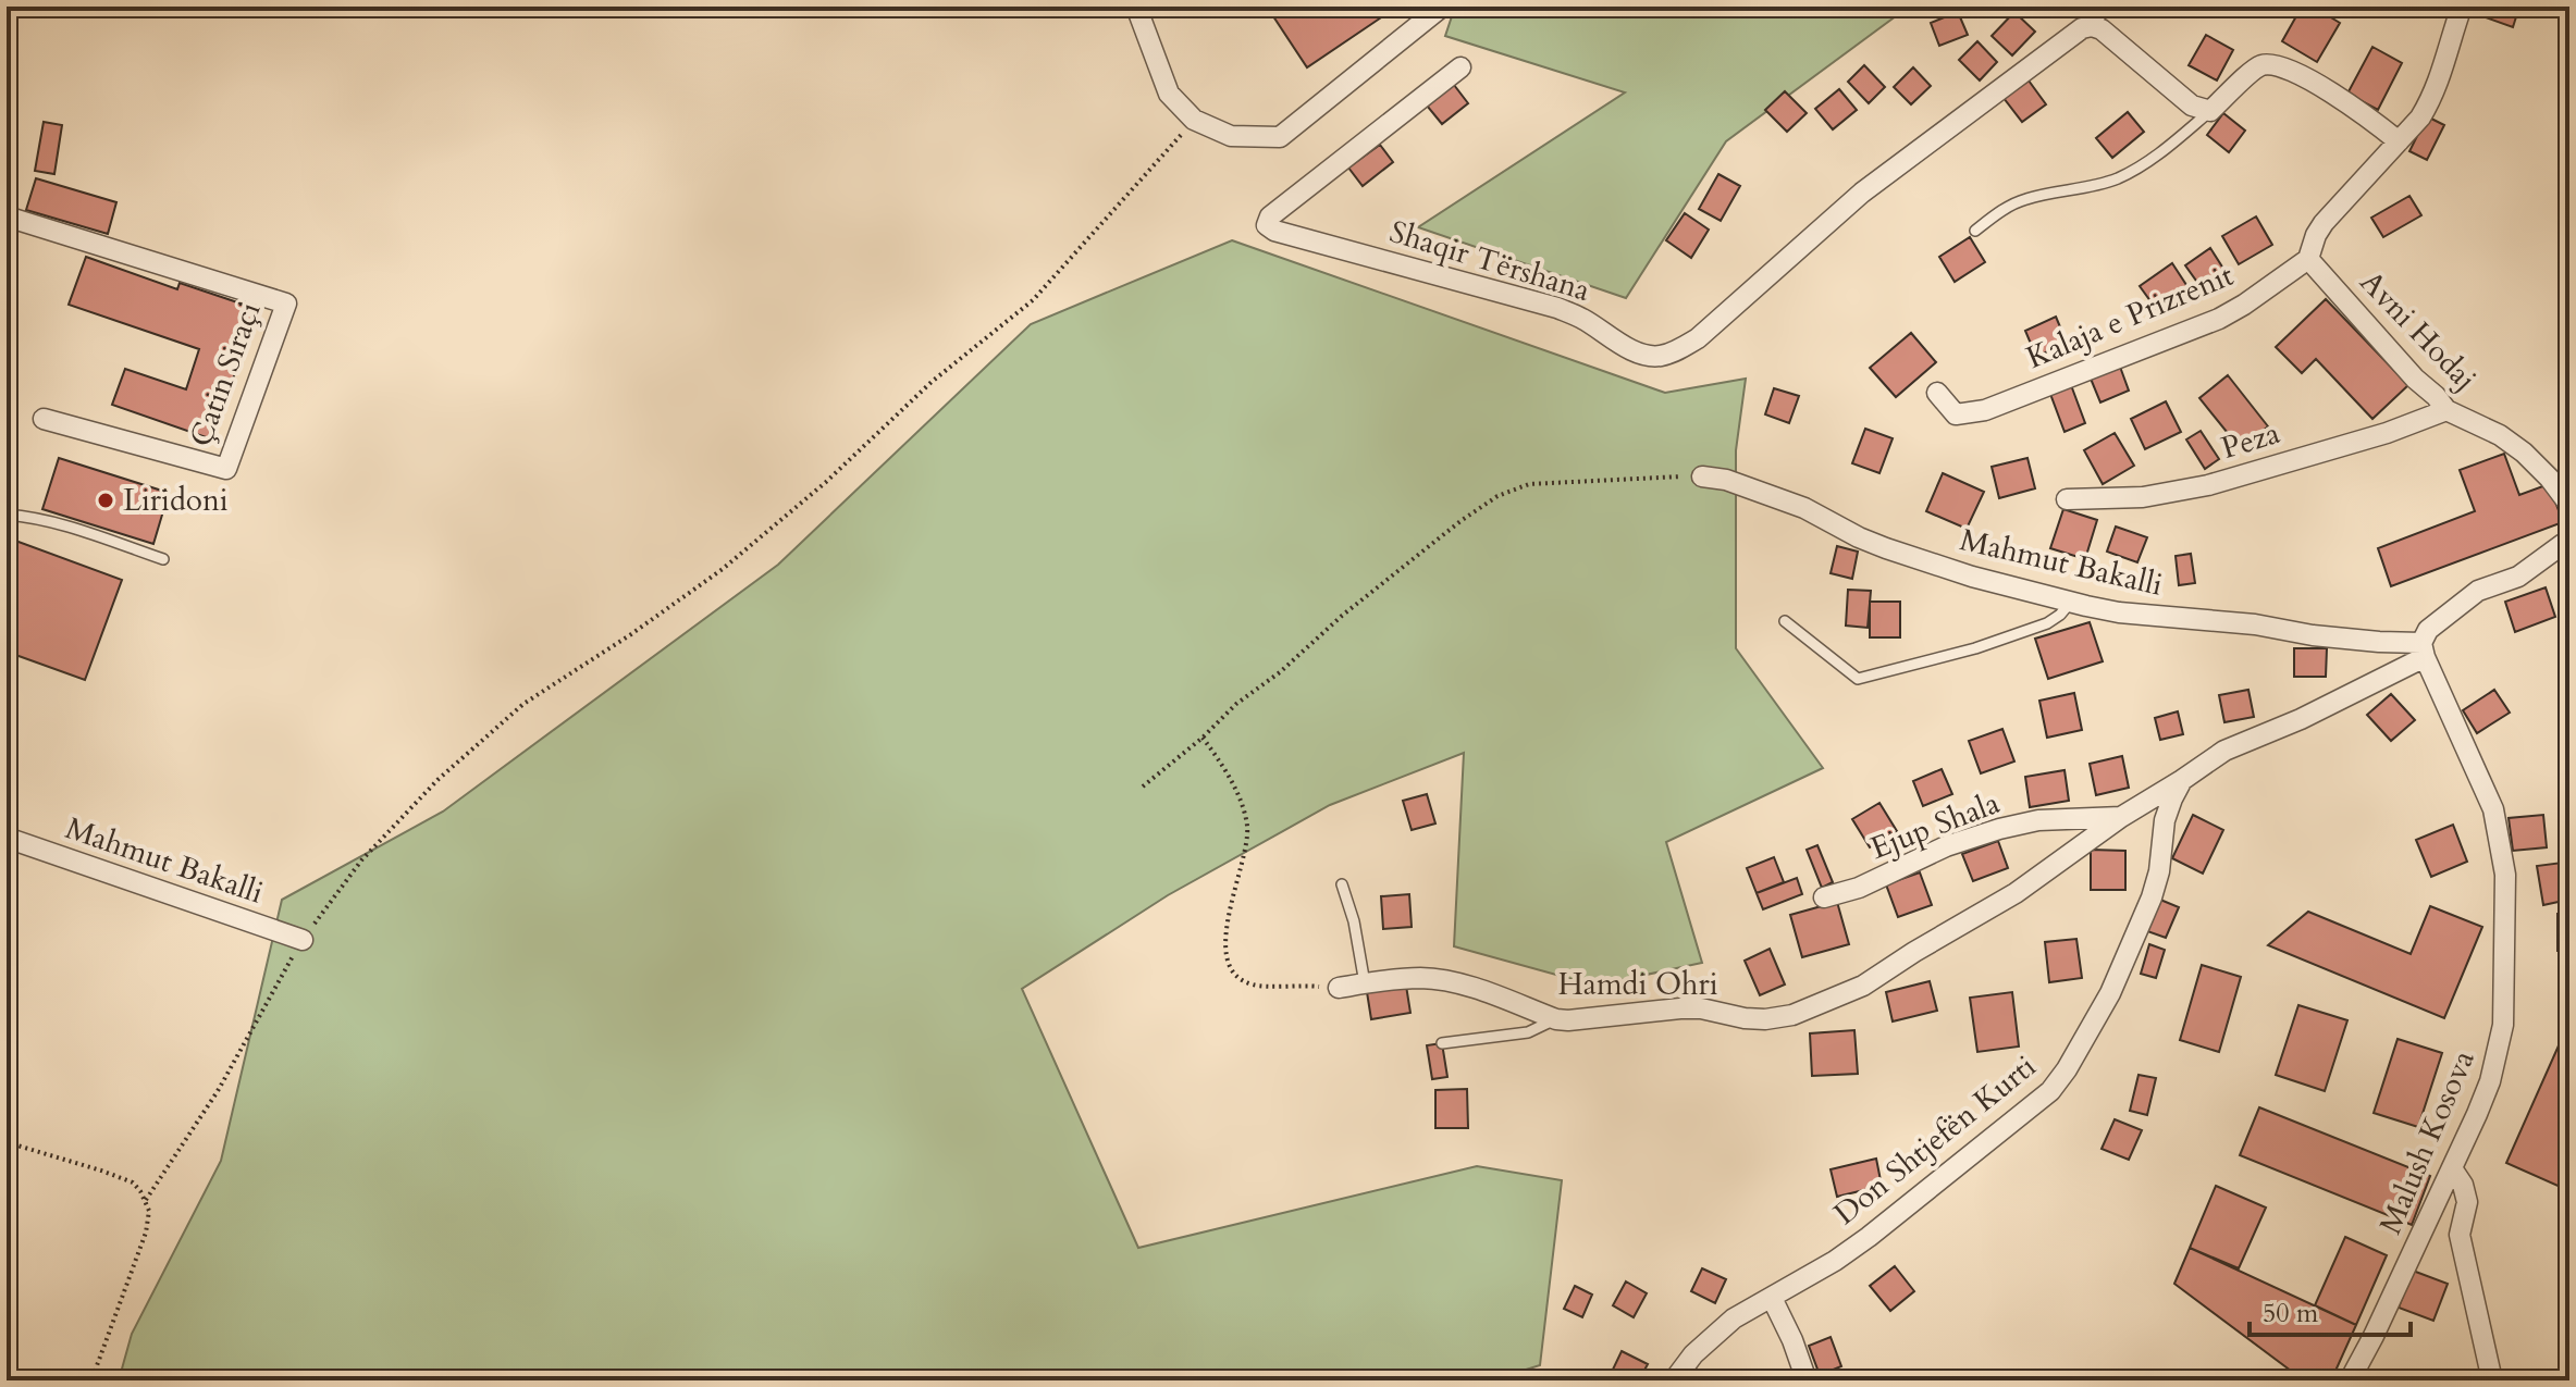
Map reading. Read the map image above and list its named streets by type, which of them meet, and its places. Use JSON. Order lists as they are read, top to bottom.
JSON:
{
  "streets": {
    "street": [
      "Shaqir Tërshana",
      "Kalaja e Prizrenit",
      "Avni Hodaj",
      "Çatin Siraçi",
      "Peza",
      "Mahmut Bakalli",
      "Ejup Shala",
      "Hamdi Ohri",
      "Don Shtjefën Kurti",
      "Malush Kosova"
    ]
  },
  "crossings": [
    ["Kalaja e Prizrenit", "Avni Hodaj"],
    ["Avni Hodaj", "Peza"],
    ["Mahmut Bakalli", "Malush Kosova"],
    ["Ejup Shala", "Hamdi Ohri"]
  ],
  "places": ["Liridoni"],
  "scale_bar": "50 m"
}
